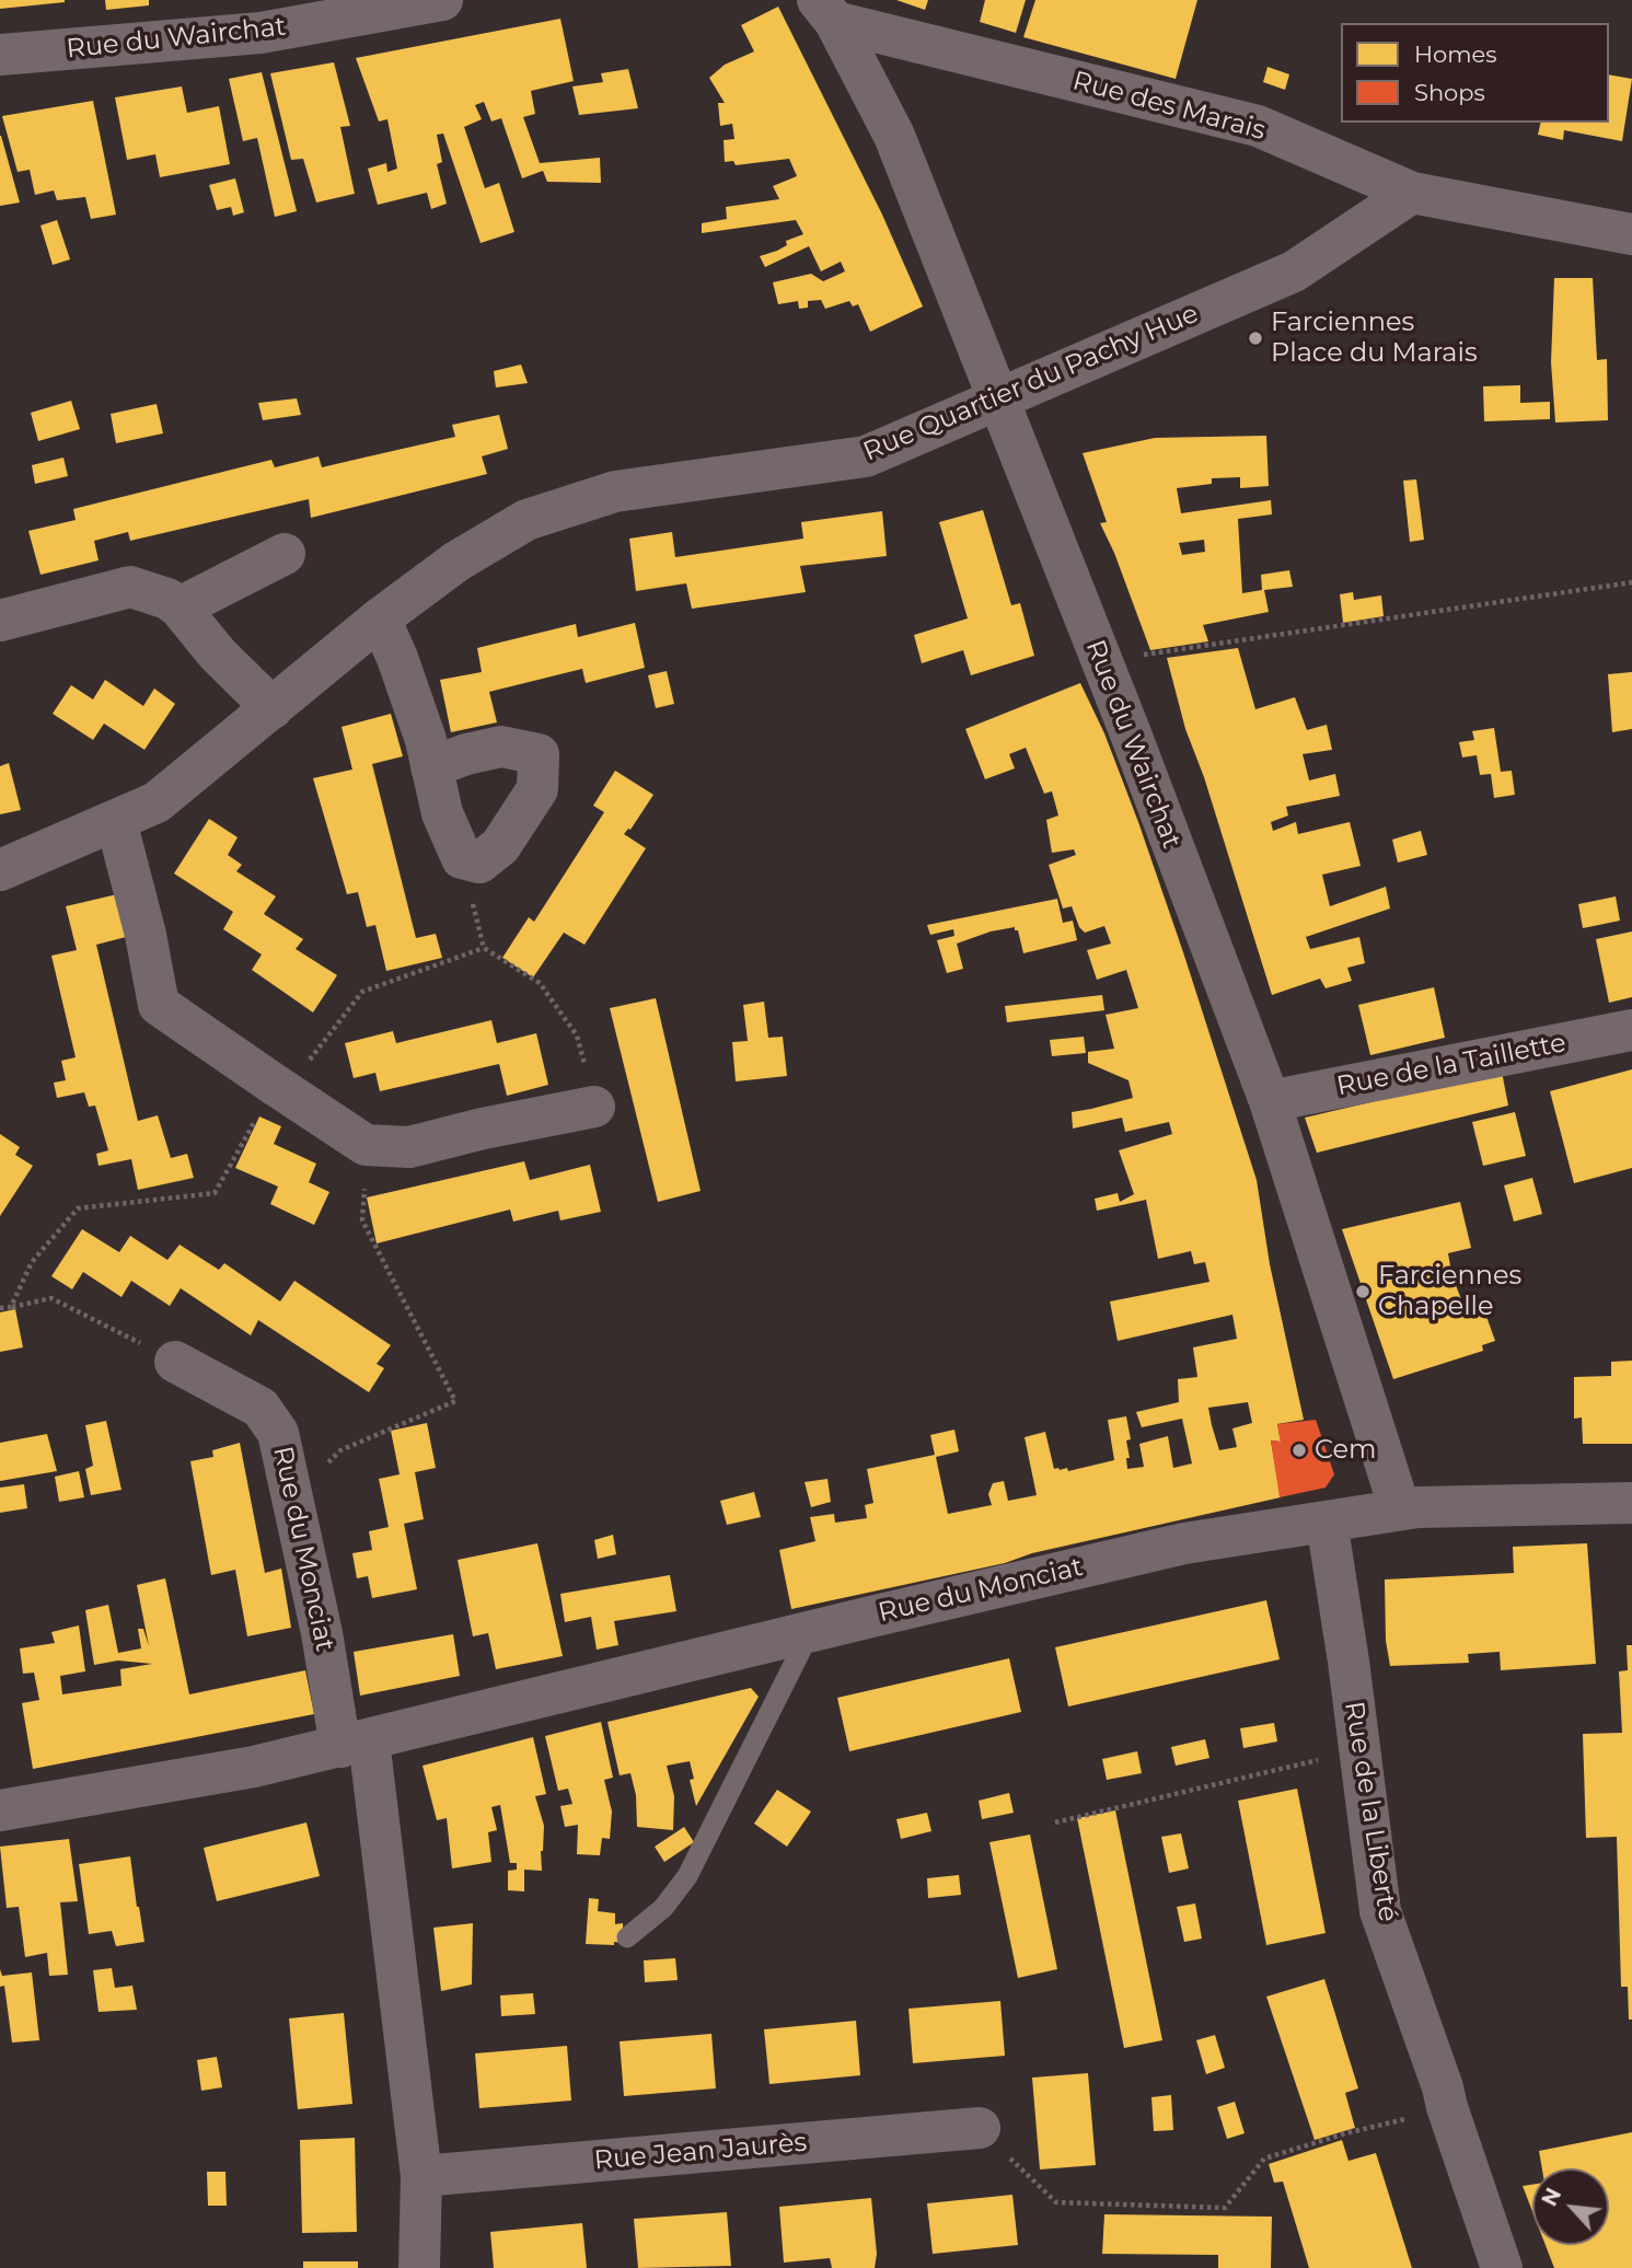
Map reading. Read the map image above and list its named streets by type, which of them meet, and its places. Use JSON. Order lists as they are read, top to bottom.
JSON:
{
  "streets": {
    "street": [
      "Rue du Wairchat",
      "Rue des Marais",
      "Rue Quartier du Pachy Hue",
      "Rue de la Taillette",
      "Rue du Monciat",
      "Rue de la Liberté",
      "Rue Jean Jaurès"
    ]
  },
  "crossings": [
    ["Rue du Wairchat", "Rue des Marais"],
    ["Rue du Wairchat", "Rue Quartier du Pachy Hue"],
    ["Rue du Wairchat", "Rue de la Taillette"],
    ["Rue du Wairchat", "Rue du Monciat"],
    ["Rue des Marais", "Rue Quartier du Pachy Hue"],
    ["Rue du Monciat", "Rue de la Liberté"]
  ],
  "places": ["Farciennes Place du Marais", "Farciennes Chapelle", "Cem"],
  "legend": ["Homes", "Shops"],
  "north": "top left"
}
